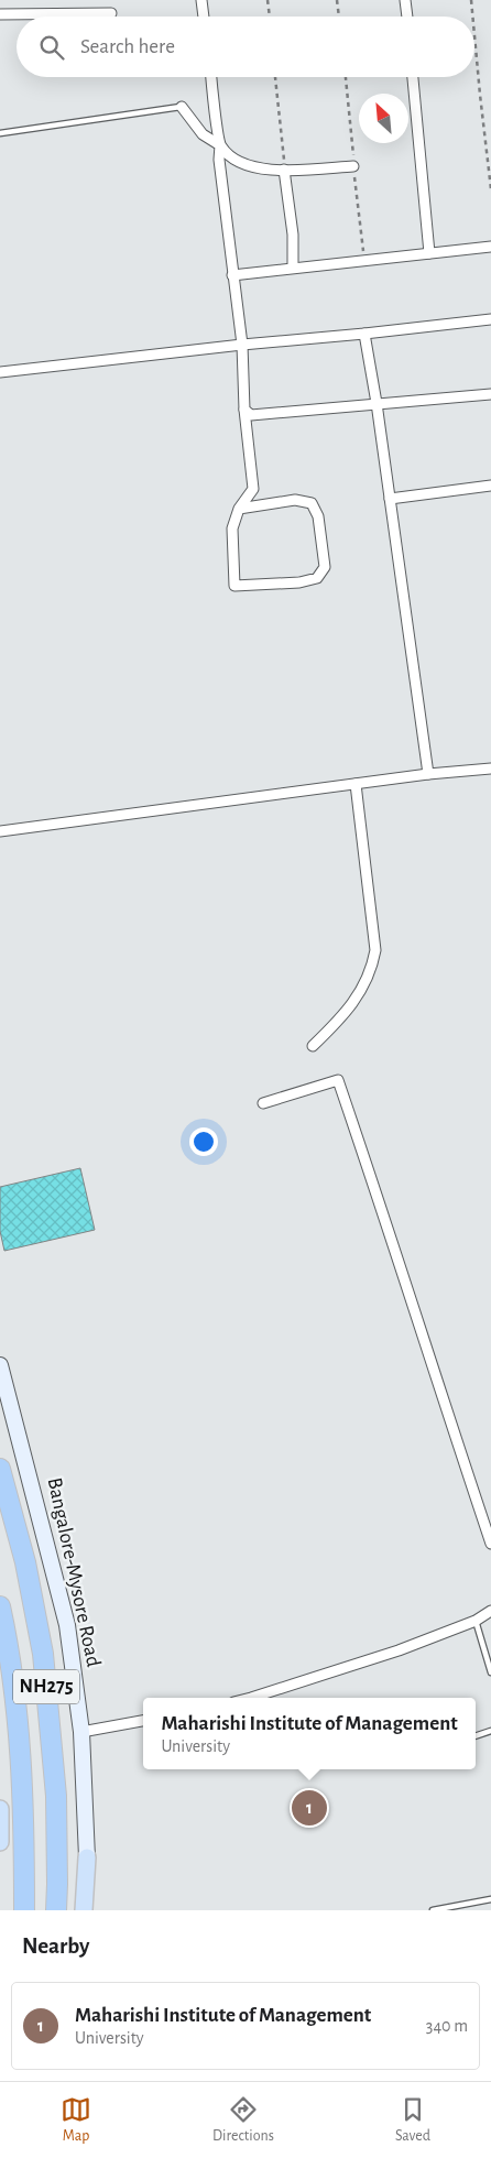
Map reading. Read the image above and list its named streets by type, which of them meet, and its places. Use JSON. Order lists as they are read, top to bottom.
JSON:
{
  "streets": {
    "highway": ["NH275"],
    "main road": ["Bangalore-Mysore Road"]
  },
  "north": "top left",
  "page": {
    "search": "Search here",
    "popup": ["Maharishi Institute of Management", "University"],
    "pins": "1",
    "heading": "Nearby",
    "list": [
      {
        "mark": "1",
        "name": "Maharishi Institute of Management",
        "note": "University",
        "value": "340 m"
      }
    ],
    "nav": ["Map", "Directions", "Saved"]
  }
}
